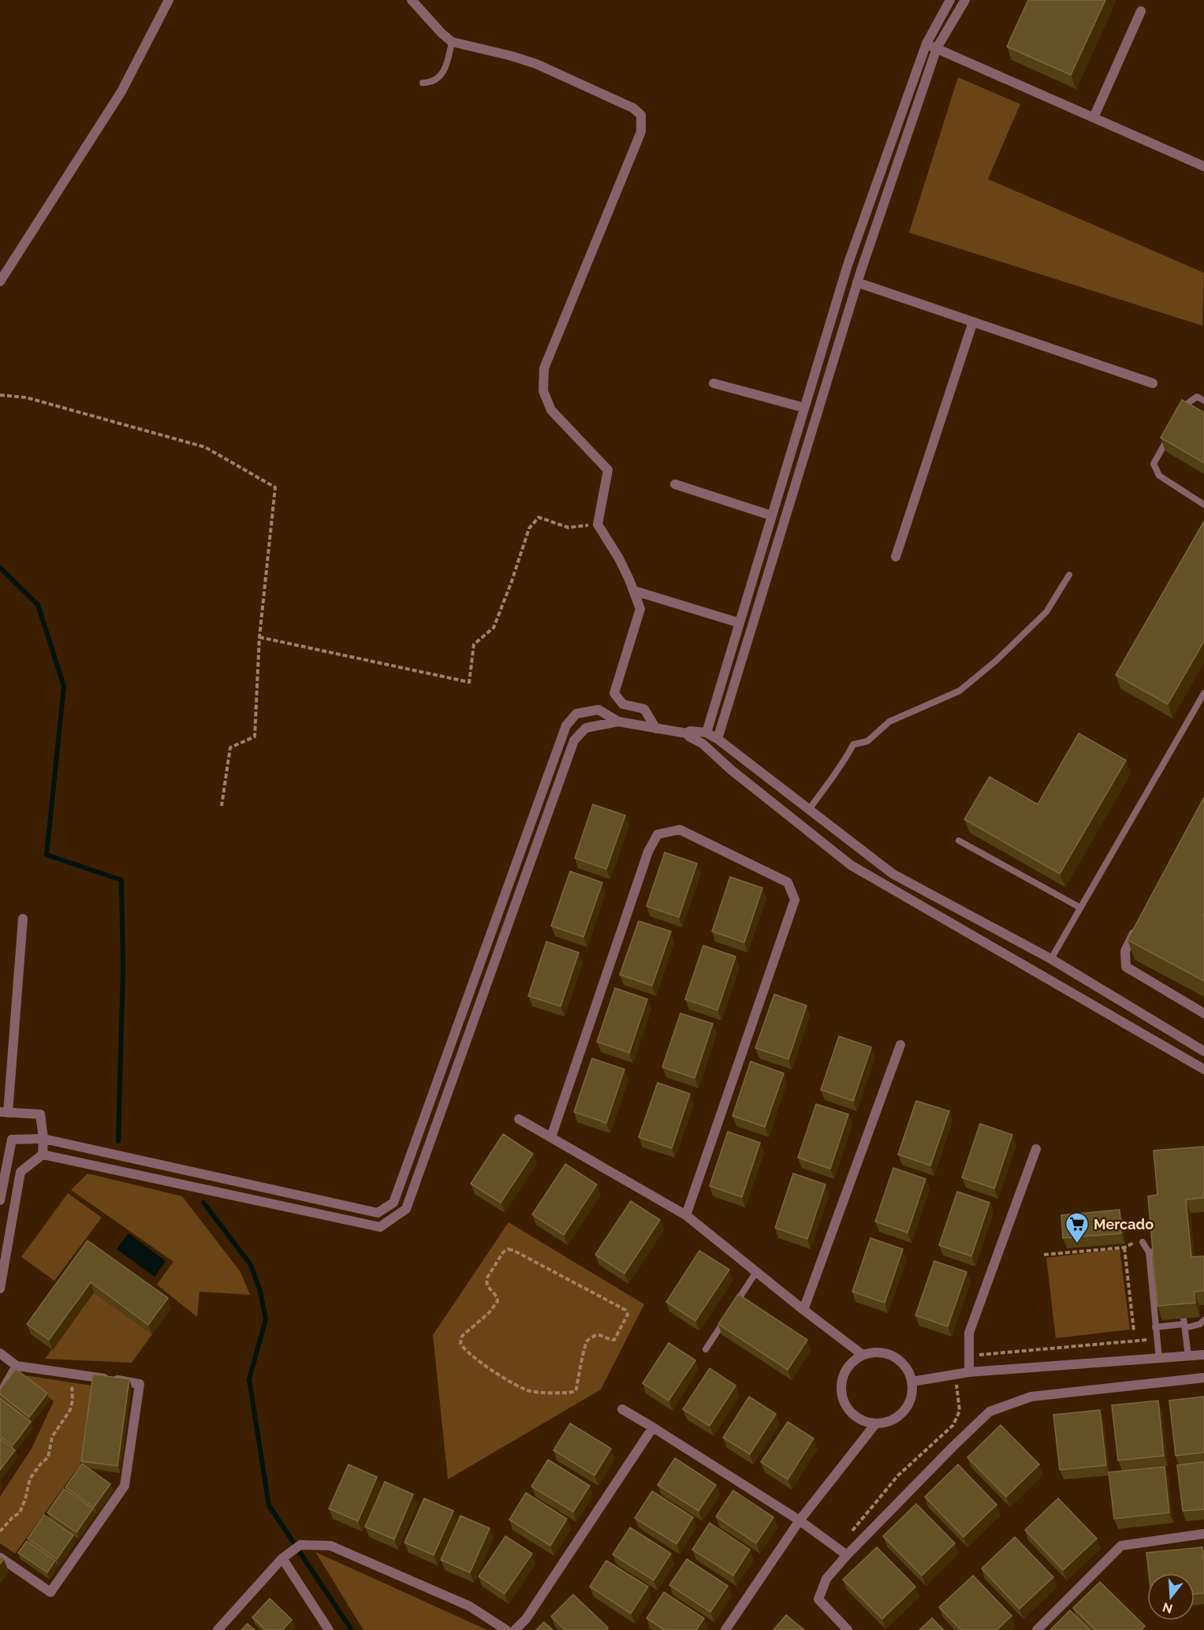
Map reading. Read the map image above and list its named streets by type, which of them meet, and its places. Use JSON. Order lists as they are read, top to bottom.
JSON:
{
  "places": {
    "supermarket": ["Mercado"]
  },
  "north": "bottom"
}
